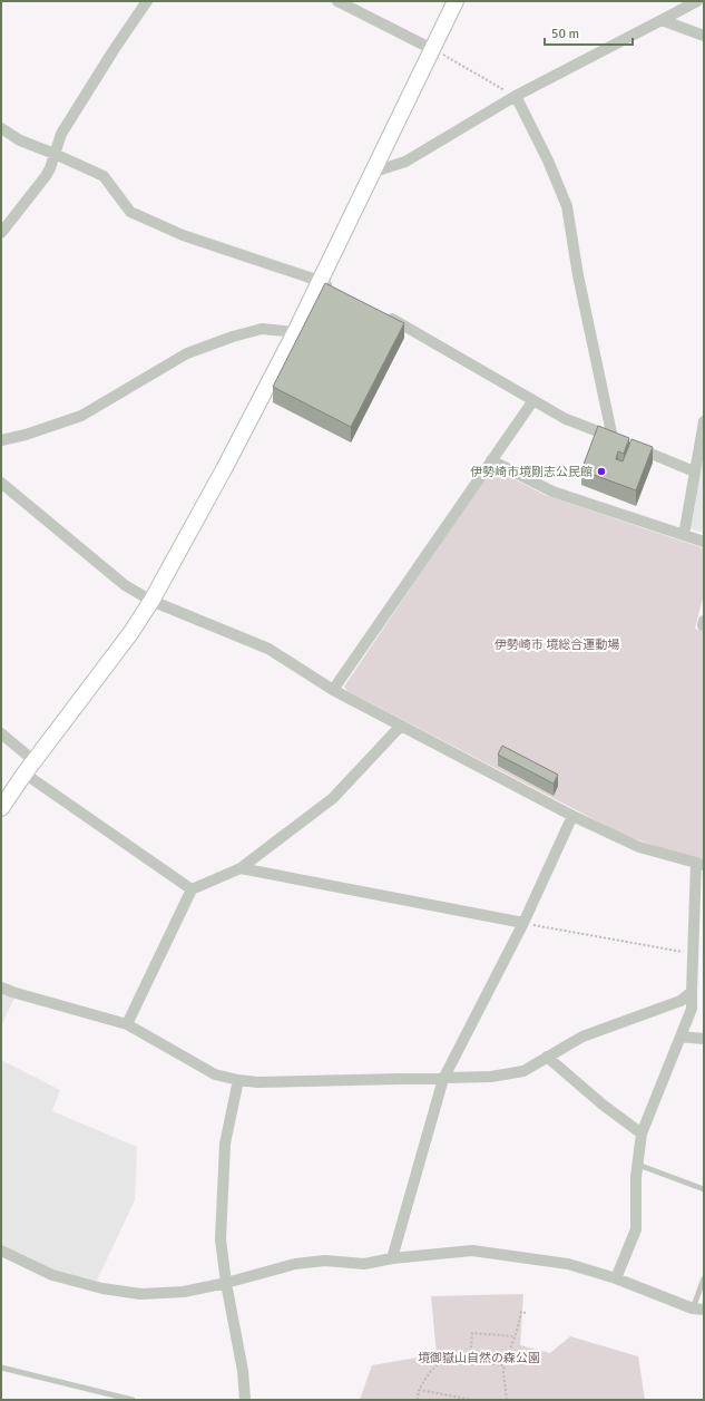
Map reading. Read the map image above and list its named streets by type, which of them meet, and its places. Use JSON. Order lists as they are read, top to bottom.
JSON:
{
  "parks": ["伊勢崎市 境総合運動場", "境御嶽山自然の森公園"],
  "places": ["伊勢崎市境剛志公民館"],
  "scale_bar": "50 m"
}
